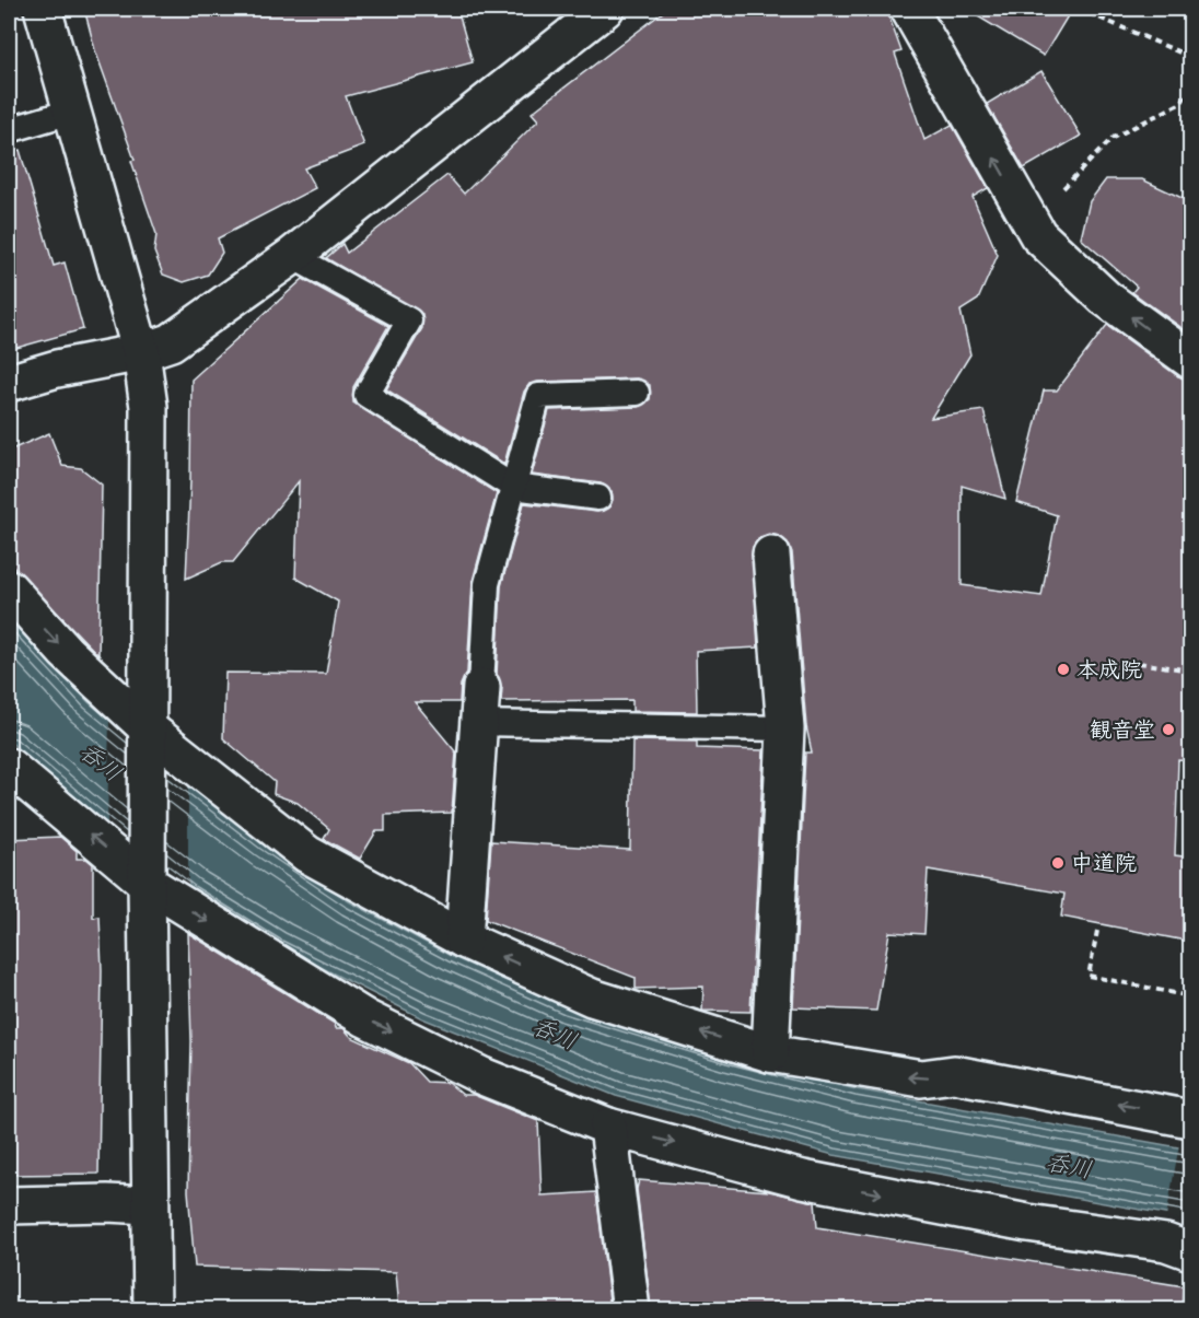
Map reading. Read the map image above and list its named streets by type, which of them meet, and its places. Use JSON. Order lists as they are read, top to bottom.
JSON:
{
  "water": ["呑川"],
  "places": ["本成院", "観音堂", "中道院"]
}
